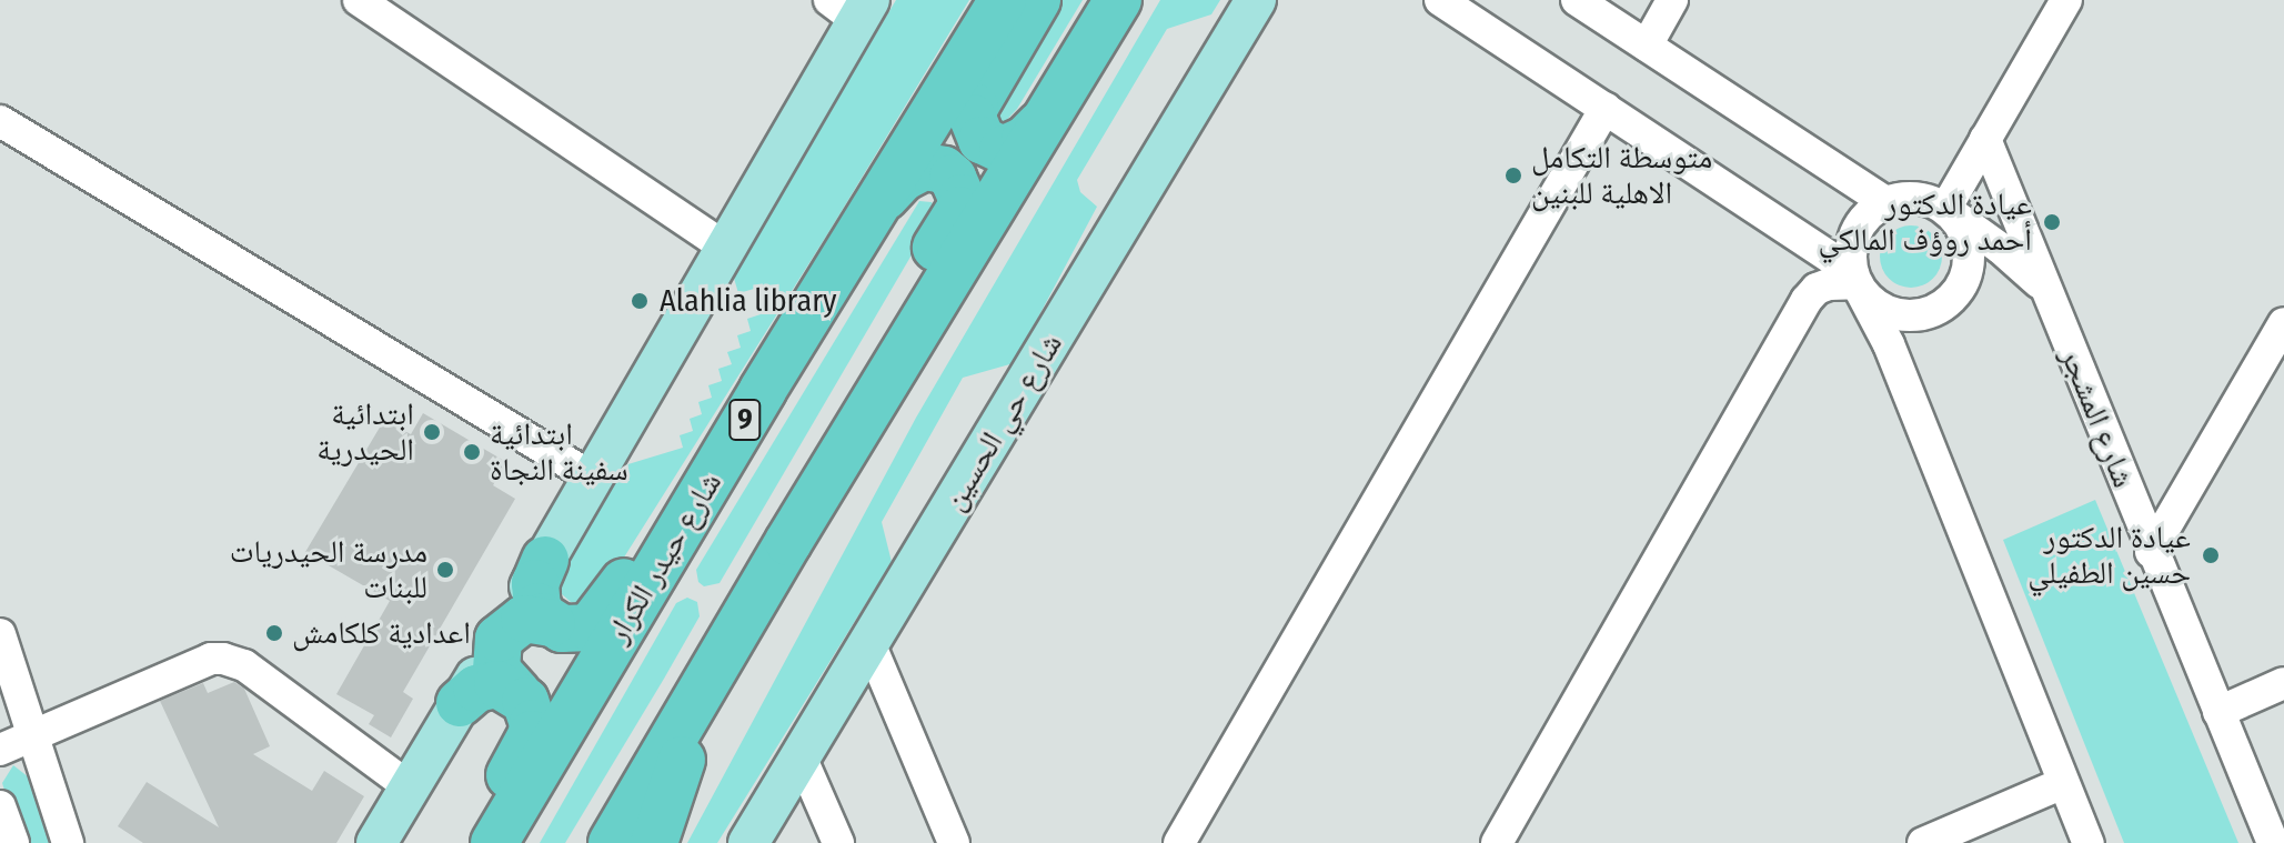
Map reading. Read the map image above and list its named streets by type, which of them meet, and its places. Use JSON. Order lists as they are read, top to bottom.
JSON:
{
  "streets": {
    "highway": ["9", "شارع حيدر الكرار"],
    "main road": ["شارع حي الحسين"],
    "street": ["شارع المشجر"]
  },
  "places": [
    "متوسطة التكامل الاهلية للبنين",
    "عيادة الدكتور أحمد روؤف المالكي",
    "Alahlia library",
    "ابتدائية الحيدرية",
    "ابتدائية سفينة النجاة",
    "عيادة الدكتور حسين الطفيلي",
    "مدرسة الحيدريات للبنات",
    "اعدادية كلكامش"
  ]
}
